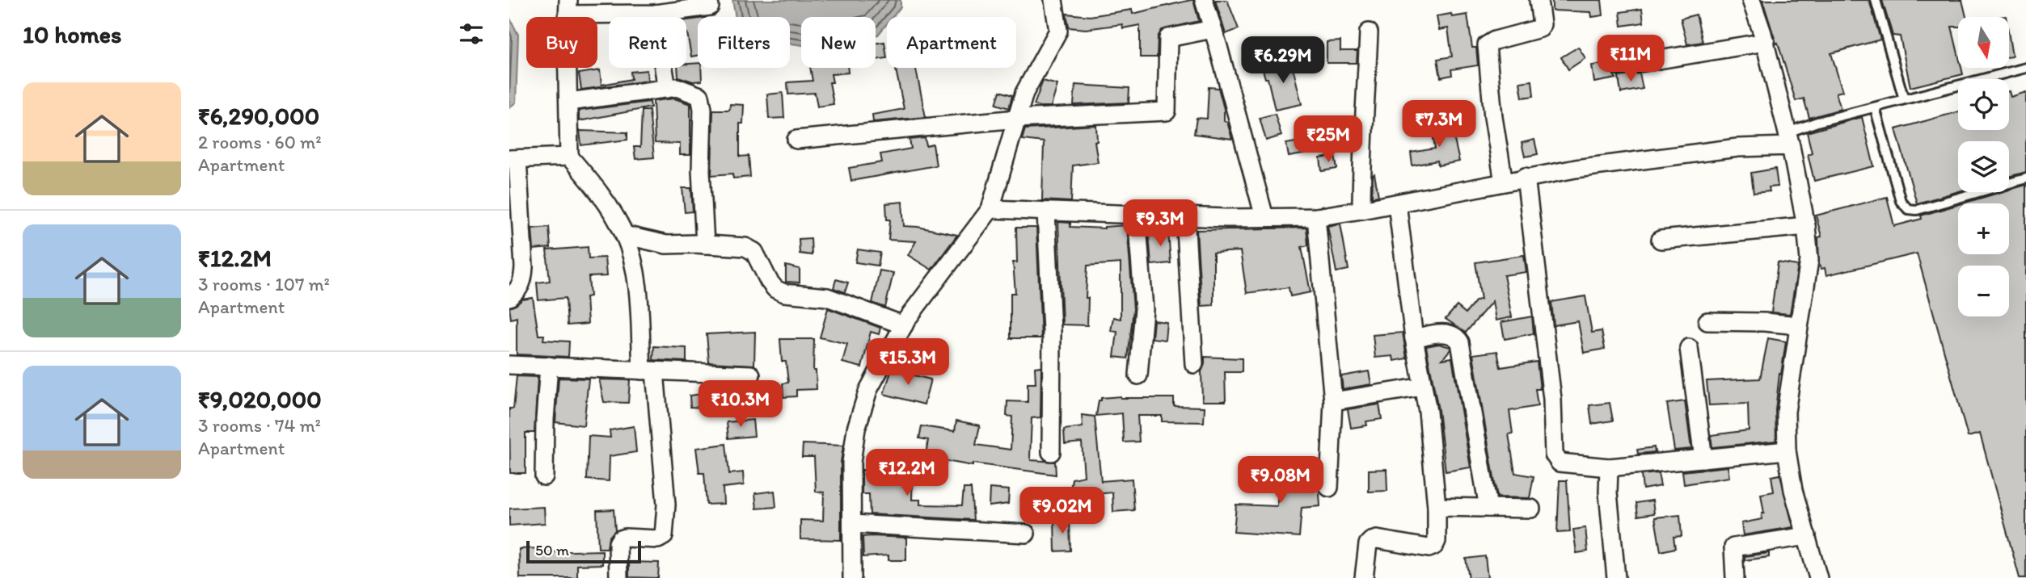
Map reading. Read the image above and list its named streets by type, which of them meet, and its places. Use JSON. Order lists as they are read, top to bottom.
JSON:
{
  "scale_bar": "50 m",
  "north": "bottom",
  "page": {
    "heading": "10 homes",
    "map_buttons": ["+", "−"],
    "chip": [
      "Buy",
      "Rent",
      "Filters",
      "New",
      "Apartment"
    ],
    "price": [
      "₹11M",
      "₹6.29M",
      "₹7.3M",
      "₹25M",
      "₹9.3M",
      "₹15.3M",
      "₹10.3M",
      "₹12.2M",
      "₹9.08M",
      "₹9.02M"
    ],
    "list": [
      {
        "name": "₹6,290,000",
        "note": "2 rooms · 60 m² · Apartment"
      },
      {
        "name": "₹12.2M",
        "note": "3 rooms · 107 m² · Apartment"
      },
      {
        "name": "₹9,020,000",
        "note": "3 rooms · 74 m² · Apartment"
      }
    ],
    "scale": "50 m"
  }
}
